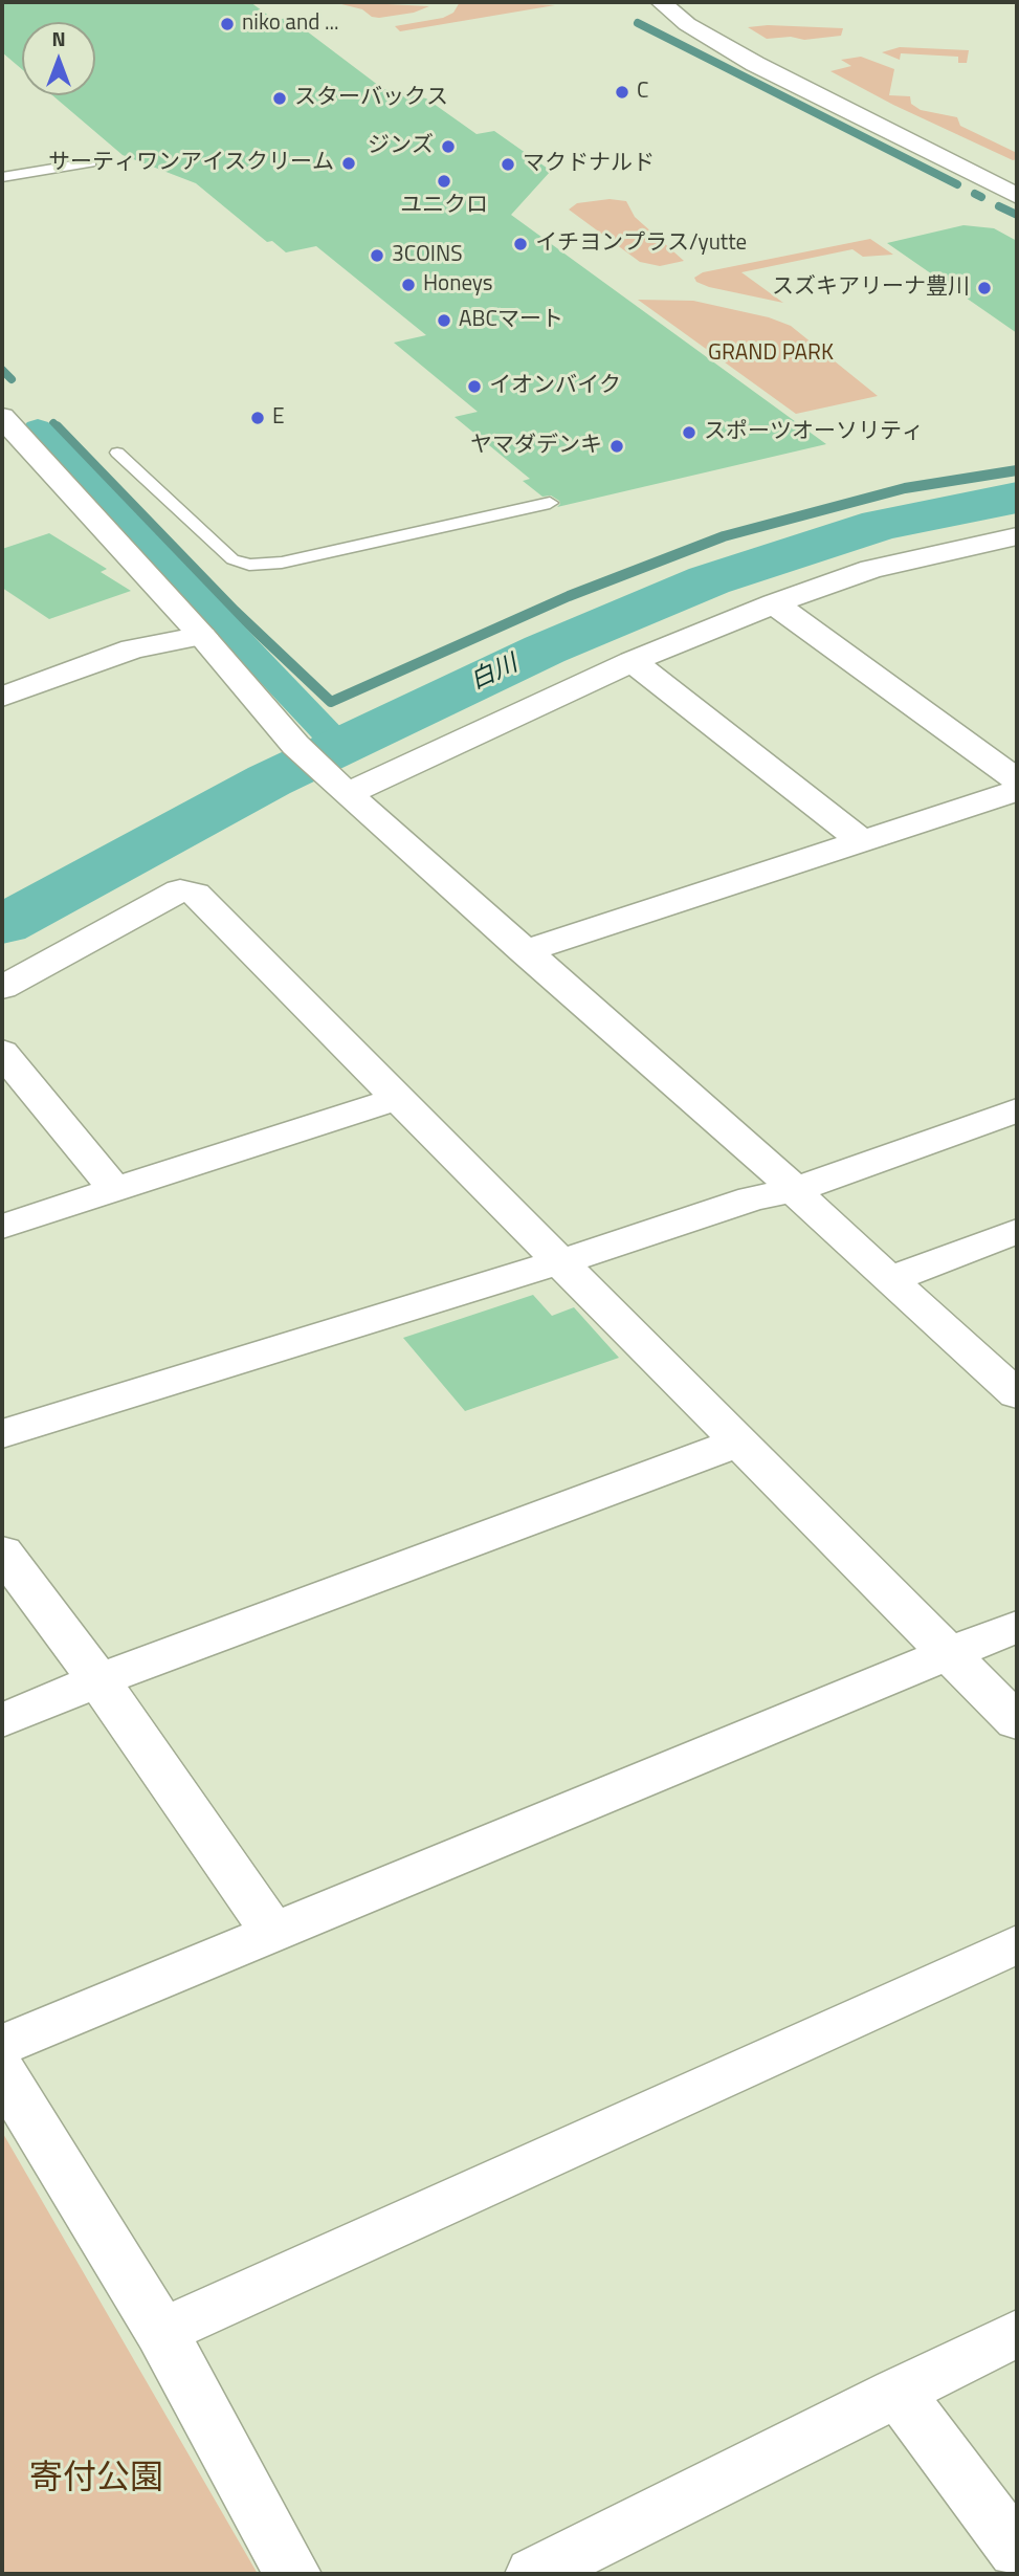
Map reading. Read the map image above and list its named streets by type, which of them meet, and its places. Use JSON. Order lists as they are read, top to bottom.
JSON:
{
  "water": ["白川"],
  "parks": ["GRAND PARK", "寄付公園"],
  "places": [
    "niko and ...",
    "C",
    "スターバックス",
    "ジンズ",
    "サーティワンアイスクリーム",
    "マクドナルド",
    "ユニクロ",
    "イチヨンプラス/yutte",
    "3COINS",
    "Honeys",
    "スズキアリーナ豊川",
    "ABCマート",
    "イオンバイク",
    "E",
    "スポーツオーソリティ",
    "ヤマダデンキ"
  ],
  "north": "top"
}
